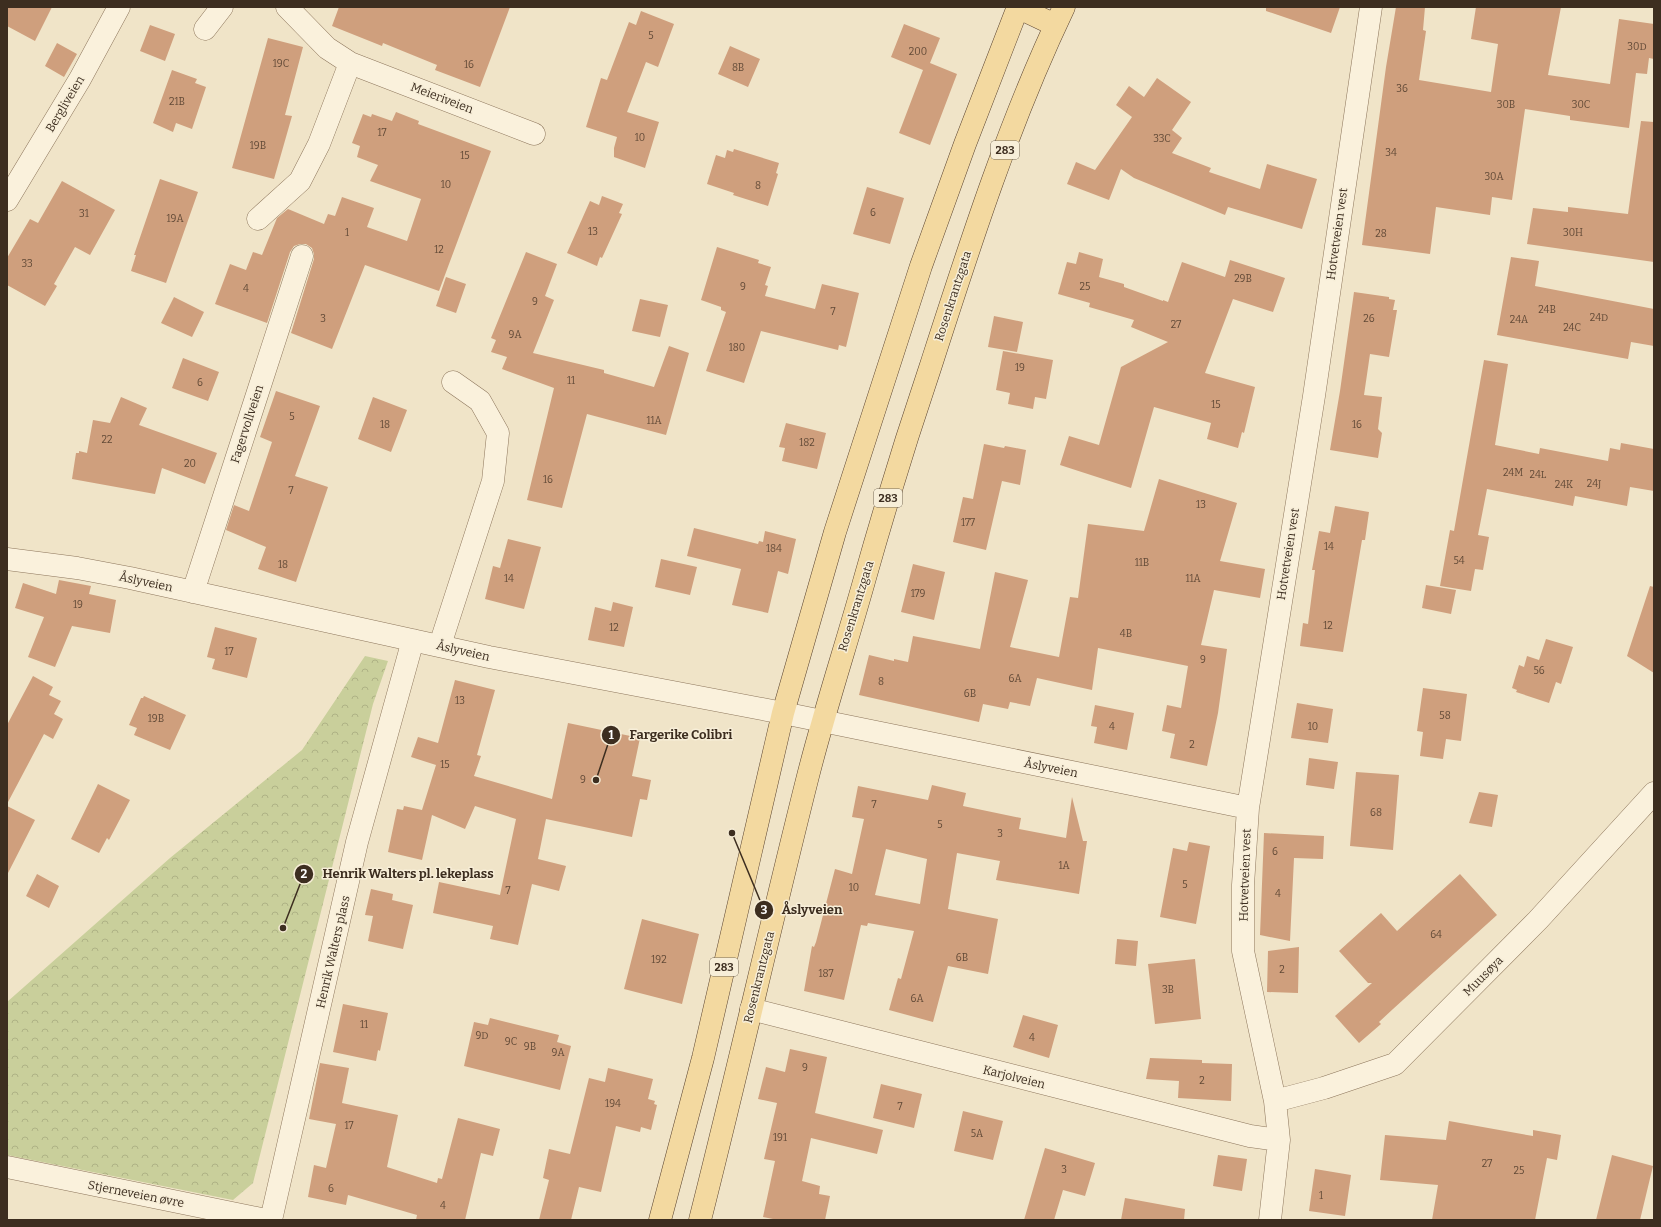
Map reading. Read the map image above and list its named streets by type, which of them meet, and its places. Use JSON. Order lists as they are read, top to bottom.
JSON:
{
  "streets": {
    "main road": ["283", "Rosenkrantzgata"],
    "street": [
      "Meieriveien",
      "Bergliveien",
      "Hotvetveien vest",
      "Fagervollveien",
      "Åslyveien",
      "Henrik Walters plass",
      "Muusøya",
      "Karjolveien",
      "Stjerneveien øvre"
    ]
  },
  "crossings": [
    ["283", "Åslyveien"],
    ["Hotvetveien vest", "Åslyveien"],
    ["Hotvetveien vest", "Muusøya"],
    ["Hotvetveien vest", "Karjolveien"],
    ["Rosenkrantzgata", "Åslyveien"],
    ["Rosenkrantzgata", "Karjolveien"],
    ["Fagervollveien", "Åslyveien"],
    ["Åslyveien", "Henrik Walters plass"]
  ],
  "places": ["Fargerike Colibri", "Åslyveien", "Henrik Walters pl. lekeplass"],
  "house_numbers": [
    "5",
    "30D",
    "200",
    "19C",
    "16",
    "8B",
    "36",
    "21B",
    "30B",
    "30C",
    "17",
    "10",
    "33C",
    "19B",
    "34",
    "15",
    "30A",
    "10",
    "8",
    "6",
    "31",
    "19A",
    "13",
    "1",
    "30H",
    "28",
    "12",
    "33",
    "29B",
    "9",
    "25",
    "4",
    "9",
    "24B",
    "7",
    "24D",
    "3",
    "26",
    "24A",
    "27",
    "24C",
    "9A",
    "180",
    "19",
    "11",
    "6",
    "15",
    "5",
    "11A",
    "18",
    "16",
    "22",
    "182",
    "20",
    "24M",
    "24L",
    "16",
    "24J",
    "24K",
    "7",
    "13",
    "177",
    "14",
    "184",
    "54",
    "11B",
    "18",
    "14",
    "11A",
    "179",
    "19",
    "12",
    "12",
    "4B",
    "17",
    "9",
    "56",
    "6A",
    "8",
    "6B",
    "13",
    "58",
    "19B",
    "4",
    "10",
    "2",
    "15",
    "9",
    "7",
    "68",
    "5",
    "3",
    "6",
    "1A",
    "5",
    "10",
    "7",
    "4",
    "64",
    "6B",
    "192",
    "2",
    "187",
    "3B",
    "6A",
    "11",
    "9D",
    "4",
    "9C",
    "9B",
    "9A",
    "9",
    "2",
    "194",
    "7",
    "17",
    "5A",
    "191",
    "27",
    "3",
    "25",
    "6",
    "1",
    "4"
  ]
}
